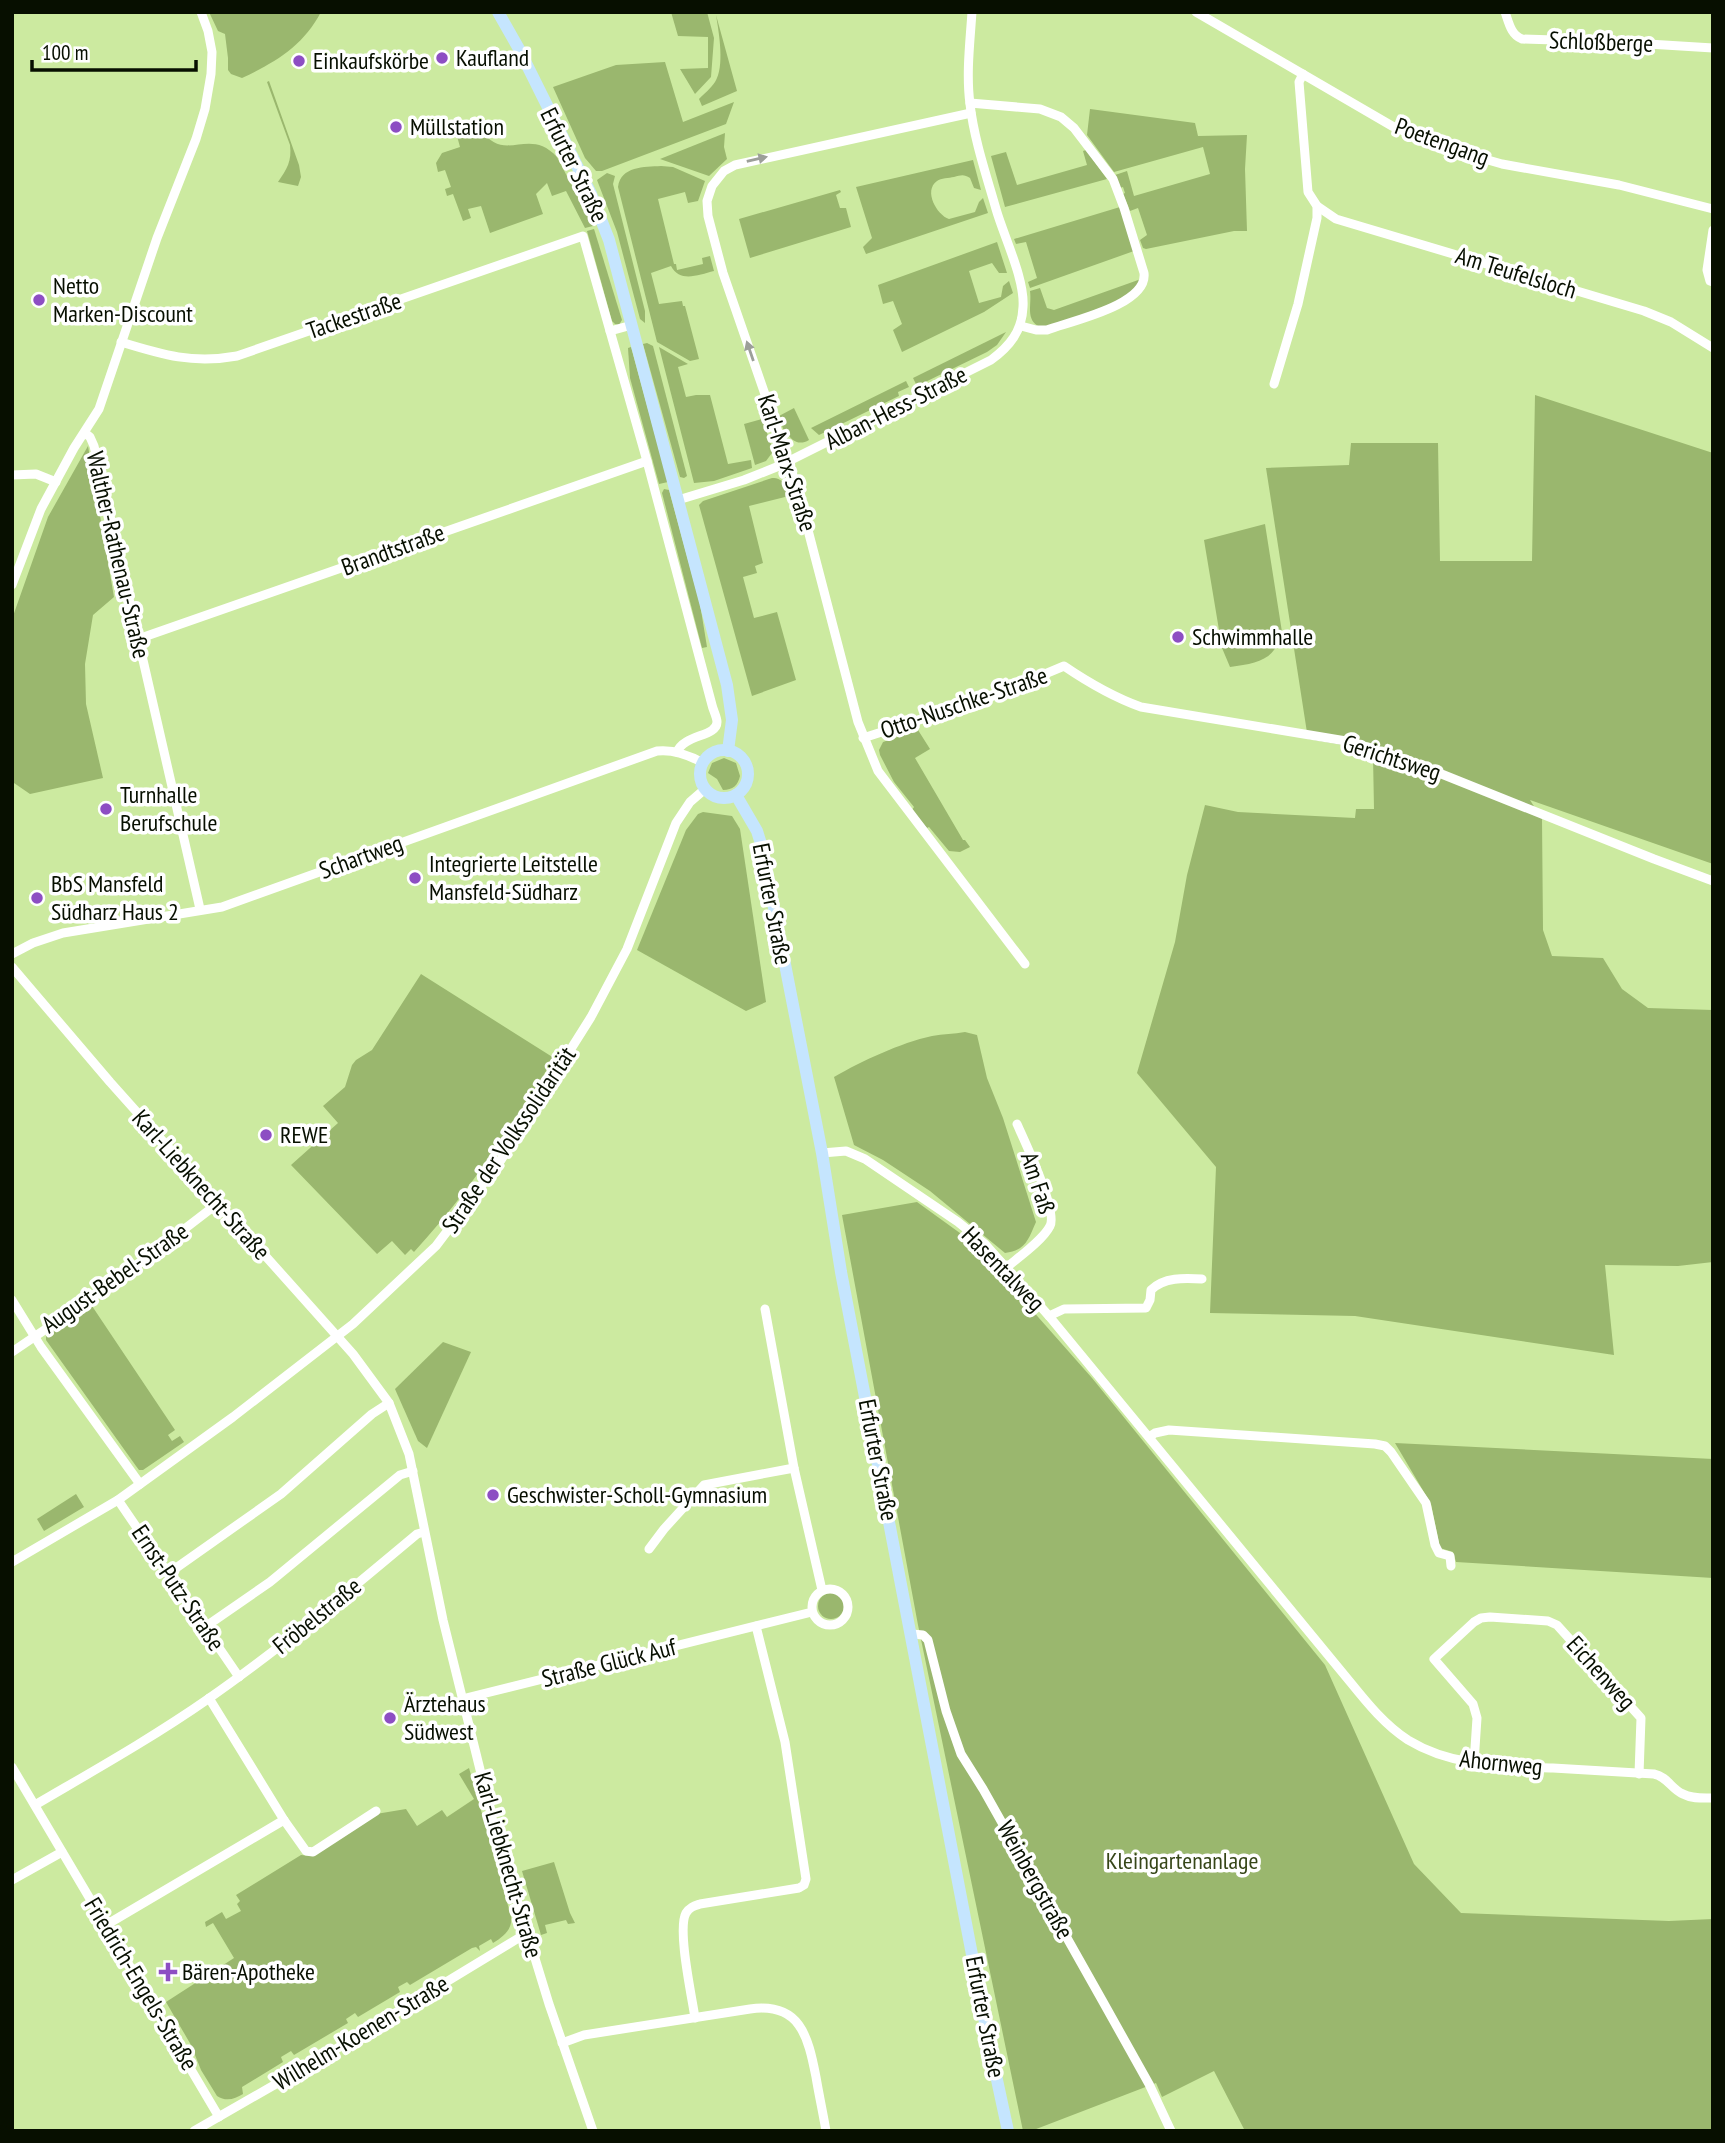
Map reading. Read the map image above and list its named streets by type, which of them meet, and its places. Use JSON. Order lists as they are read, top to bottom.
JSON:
{
  "streets": {
    "main road": ["Erfurter Straße"],
    "street": [
      "Schloßberge",
      "Poetengang",
      "Am Teufelsloch",
      "Tackestraße",
      "Alban-Hess-Straße",
      "Karl-Marx-Straße",
      "Brandtstraße",
      "Walther-Rathenau-Straße",
      "Otto-Nuschke-Straße",
      "Gerichtsweg",
      "Schartweg",
      "Straße der Volkssolidarität",
      "Am Faß",
      "Karl-Liebknecht-Straße",
      "Hasentalweg",
      "August-Bebel-Straße",
      "Ernst-Putz-Straße",
      "Fröbelstraße",
      "Straße Glück Auf",
      "Eichenweg",
      "Ahornweg",
      "Weinbergstraße",
      "Friedrich-Engels-Straße",
      "Wilhelm-Koenen-Straße"
    ]
  },
  "crossings": [
    ["Erfurter Straße", "Tackestraße"],
    ["Erfurter Straße", "Alban-Hess-Straße"],
    ["Erfurter Straße", "Brandtstraße"],
    ["Erfurter Straße", "Schartweg"],
    ["Erfurter Straße", "Straße der Volkssolidarität"],
    ["Erfurter Straße", "Hasentalweg"],
    ["Erfurter Straße", "Weinbergstraße"],
    ["Tackestraße", "Walther-Rathenau-Straße"],
    ["Alban-Hess-Straße", "Karl-Marx-Straße"],
    ["Karl-Marx-Straße", "Otto-Nuschke-Straße"],
    ["Brandtstraße", "Walther-Rathenau-Straße"],
    ["Walther-Rathenau-Straße", "Schartweg"],
    ["Otto-Nuschke-Straße", "Gerichtsweg"],
    ["Schartweg", "Straße der Volkssolidarität"],
    ["Straße der Volkssolidarität", "Karl-Liebknecht-Straße"],
    ["Straße der Volkssolidarität", "Ernst-Putz-Straße"],
    ["Am Faß", "Hasentalweg"],
    ["Karl-Liebknecht-Straße", "August-Bebel-Straße"],
    ["Karl-Liebknecht-Straße", "Fröbelstraße"],
    ["Karl-Liebknecht-Straße", "Straße Glück Auf"],
    ["Karl-Liebknecht-Straße", "Wilhelm-Koenen-Straße"],
    ["Hasentalweg", "Ahornweg"],
    ["August-Bebel-Straße", "Ernst-Putz-Straße"],
    ["Ernst-Putz-Straße", "Fröbelstraße"],
    ["Fröbelstraße", "Friedrich-Engels-Straße"],
    ["Eichenweg", "Ahornweg"],
    ["Friedrich-Engels-Straße", "Wilhelm-Koenen-Straße"]
  ],
  "parks": ["Kleingartenanlage"],
  "places": {
    "other": [
      "Kaufland",
      "Einkaufskörbe",
      "Müllstation",
      "Netto Marken-Discount",
      "Schwimmhalle",
      "Turnhalle Berufschule",
      "Integrierte Leitstelle Mansfeld-Südharz",
      "BbS Mansfeld Südharz Haus 2",
      "REWE",
      "Geschwister-Scholl-Gymnasium",
      "Ärztehaus Südwest"
    ],
    "health": ["Bären-Apotheke"]
  },
  "scale_bar": "100 m"
}
